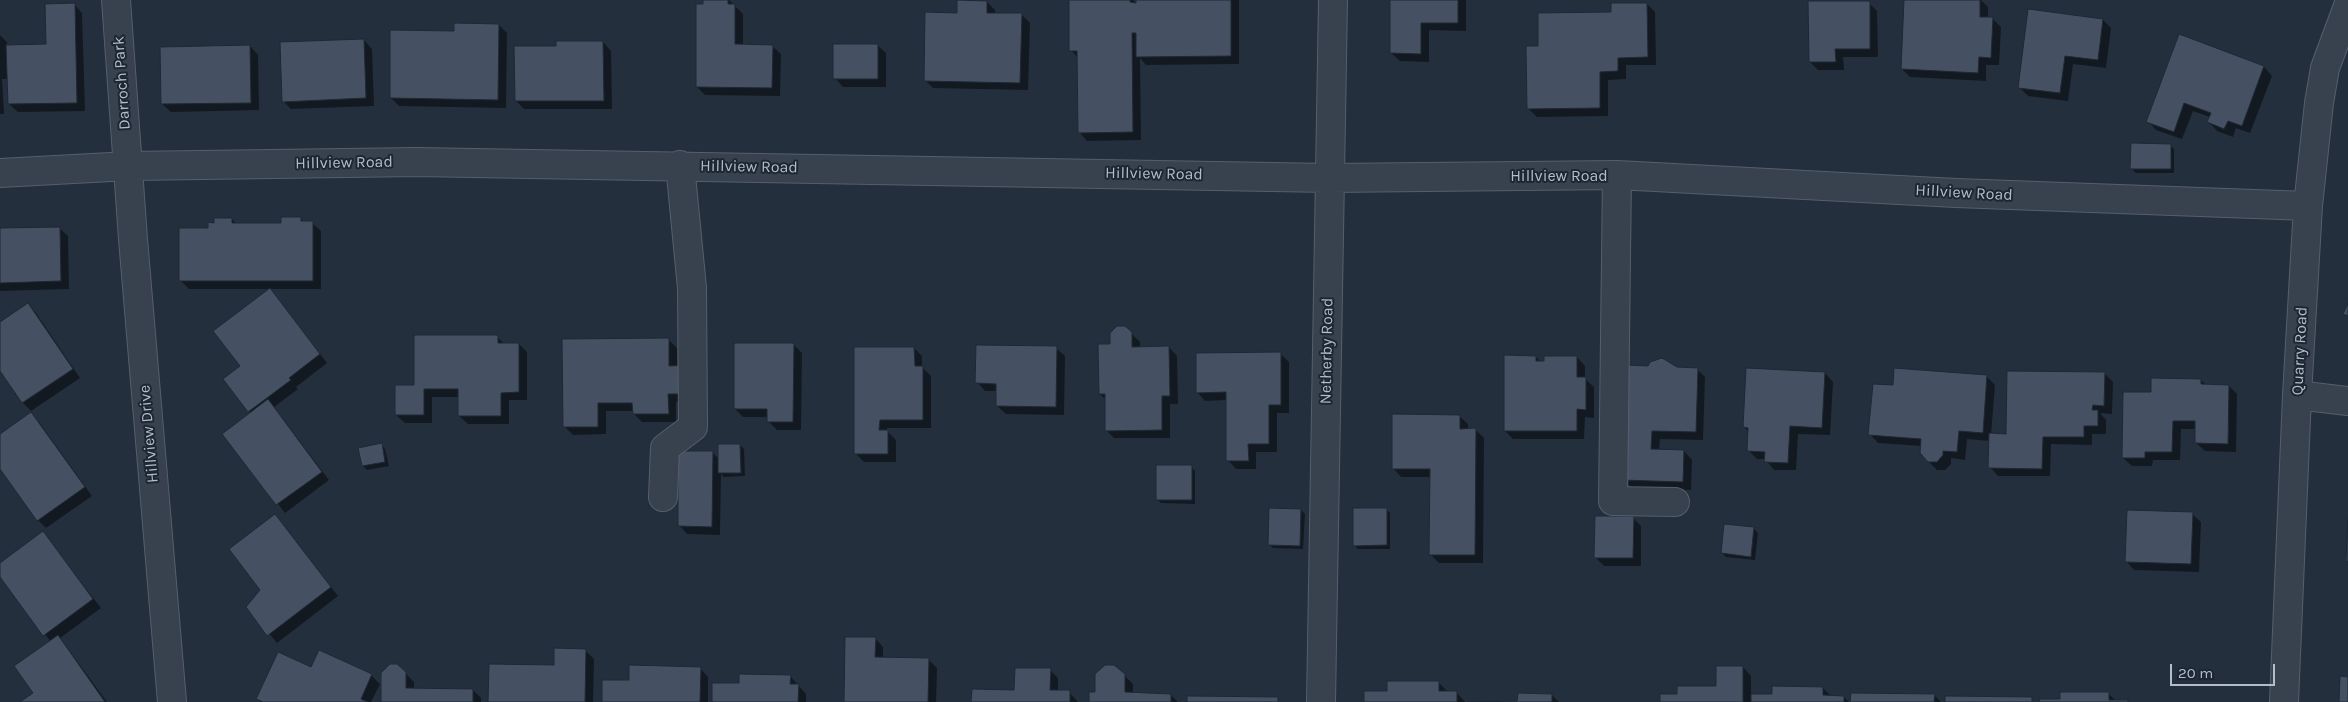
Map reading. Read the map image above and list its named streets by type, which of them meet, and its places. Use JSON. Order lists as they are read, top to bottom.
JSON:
{
  "streets": {
    "street": [
      "Darroch Park",
      "Hillview Road",
      "Netherby Road",
      "Quarry Road",
      "Hillview Drive"
    ]
  },
  "crossings": [
    ["Darroch Park", "Hillview Road"],
    ["Darroch Park", "Hillview Drive"],
    ["Hillview Road", "Netherby Road"],
    ["Hillview Road", "Quarry Road"],
    ["Hillview Road", "Hillview Drive"]
  ],
  "scale_bar": "20 m"
}
